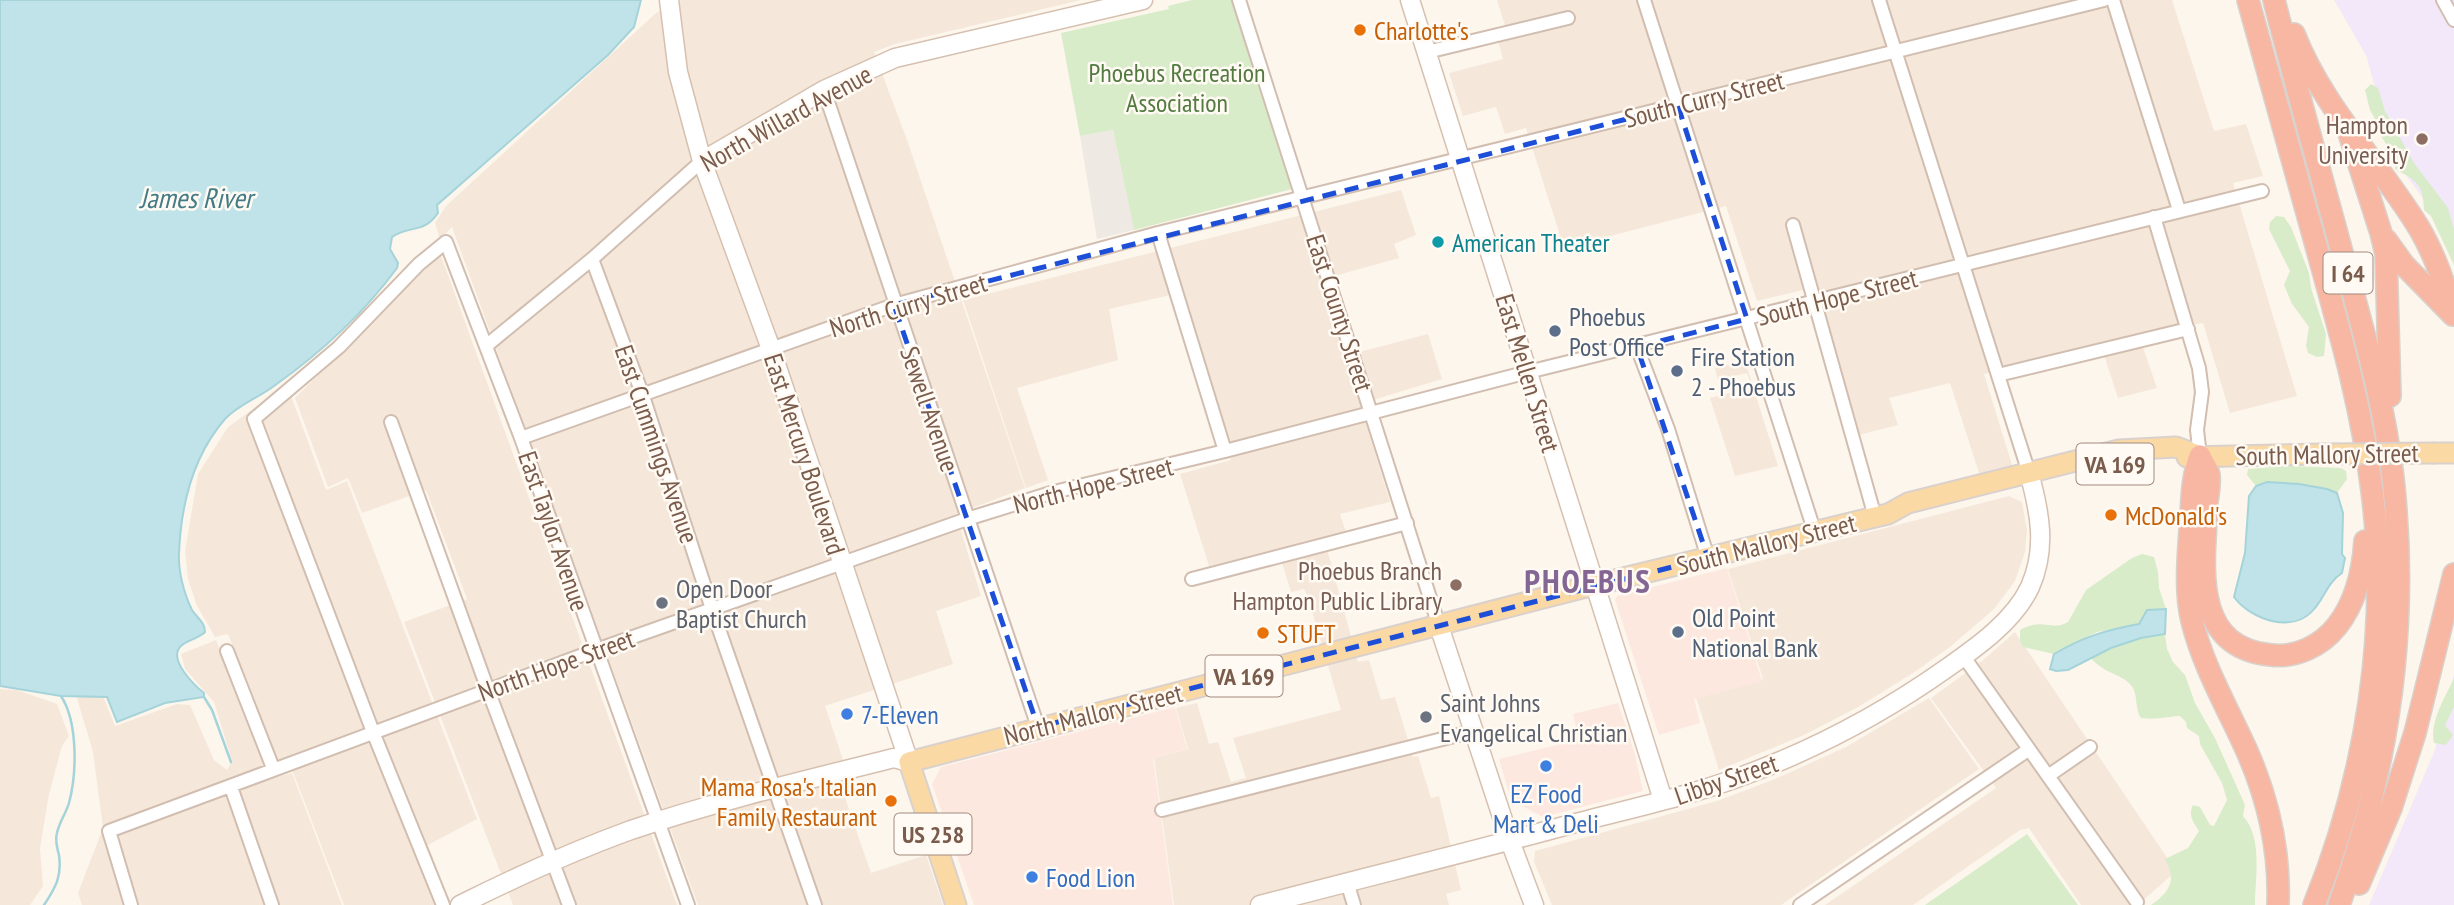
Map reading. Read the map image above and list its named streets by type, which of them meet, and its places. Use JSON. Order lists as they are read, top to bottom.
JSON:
{
  "streets": {
    "highway": ["I 64"],
    "main road": [
      "North Willard Avenue",
      "East Mellen Street",
      "East Mercury Boulevard",
      "South Mallory Street",
      "VA 169",
      "North Mallory Street",
      "Libby Street",
      "US 258"
    ],
    "street": [
      "South Curry Street",
      "South Hope Street",
      "North Curry Street",
      "East County Street",
      "Sewell Avenue",
      "East Cummings Avenue",
      "North Hope Street",
      "East Taylor Avenue"
    ]
  },
  "crossings": [
    ["South Curry Street", "North Curry Street"],
    ["South Curry Street", "East County Street"],
    ["South Curry Street", "East Mellen Street"],
    ["North Willard Avenue", "Sewell Avenue"],
    ["North Willard Avenue", "East Cummings Avenue"],
    ["North Willard Avenue", "East Mercury Boulevard"],
    ["North Willard Avenue", "East Taylor Avenue"],
    ["South Hope Street", "East County Street"],
    ["South Hope Street", "East Mellen Street"],
    ["South Hope Street", "North Hope Street"],
    ["North Curry Street", "East County Street"],
    ["North Curry Street", "Sewell Avenue"],
    ["North Curry Street", "East Cummings Avenue"],
    ["North Curry Street", "East Mercury Boulevard"],
    ["North Curry Street", "East Taylor Avenue"],
    ["East County Street", "South Mallory Street"],
    ["East County Street", "North Hope Street"],
    ["East County Street", "North Mallory Street"],
    ["East Mellen Street", "South Mallory Street"],
    ["East Mellen Street", "Libby Street"],
    ["Sewell Avenue", "North Hope Street"],
    ["Sewell Avenue", "North Mallory Street"],
    ["East Cummings Avenue", "North Hope Street"],
    ["East Cummings Avenue", "North Mallory Street"],
    ["East Mercury Boulevard", "North Hope Street"],
    ["East Mercury Boulevard", "North Mallory Street"],
    ["South Mallory Street", "North Mallory Street"],
    ["South Mallory Street", "Libby Street"],
    ["North Hope Street", "East Taylor Avenue"],
    ["East Taylor Avenue", "North Mallory Street"]
  ],
  "districts": ["PHOEBUS"],
  "water": ["James River"],
  "parks": ["Phoebus Recreation Association"],
  "places": [
    "Charlotte's",
    "Hampton University",
    "American Theater",
    "Phoebus Post Office",
    "Fire Station 2 - Phoebus",
    "McDonald's",
    "Phoebus Branch Hampton Public Library",
    "Open Door Baptist Church",
    "Old Point National Bank",
    "STUFT",
    "7-Eleven",
    "Saint Johns Evangelical Christian",
    "EZ Food Mart & Deli",
    "Mama Rosa's Italian Family Restaurant",
    "Food Lion"
  ]
}
